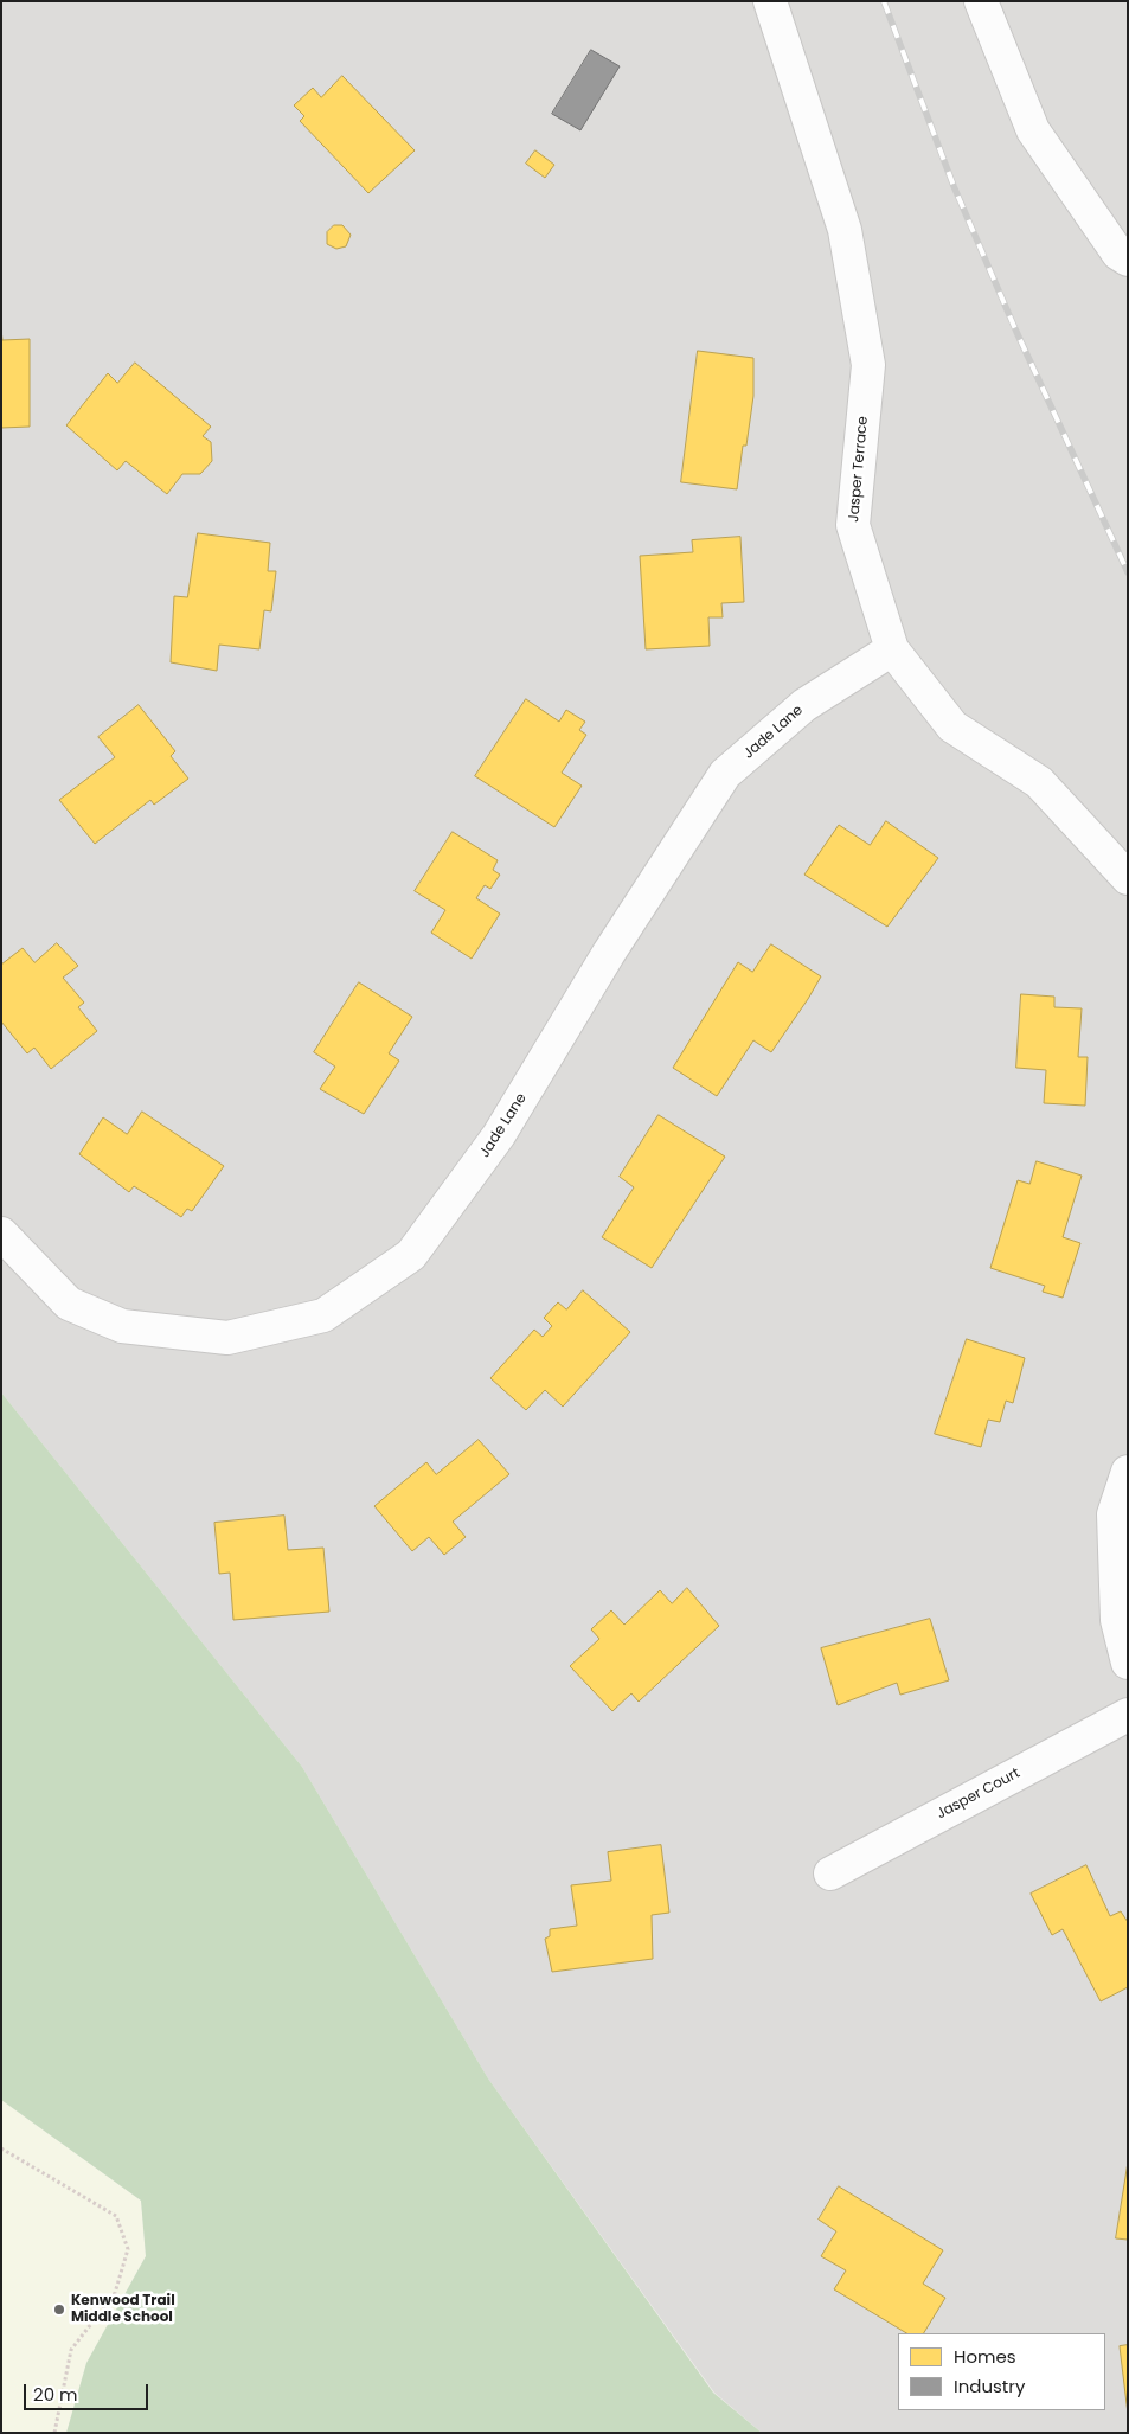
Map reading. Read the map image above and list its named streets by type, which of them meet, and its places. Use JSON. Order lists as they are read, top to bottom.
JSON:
{
  "streets": {
    "street": ["Jasper Terrace", "Jade Lane", "Jasper Court"]
  },
  "crossings": [
    ["Jasper Terrace", "Jade Lane"]
  ],
  "places": ["Kenwood Trail Middle School"],
  "legend": ["Homes", "Industry"],
  "scale_bar": "20 m"
}
